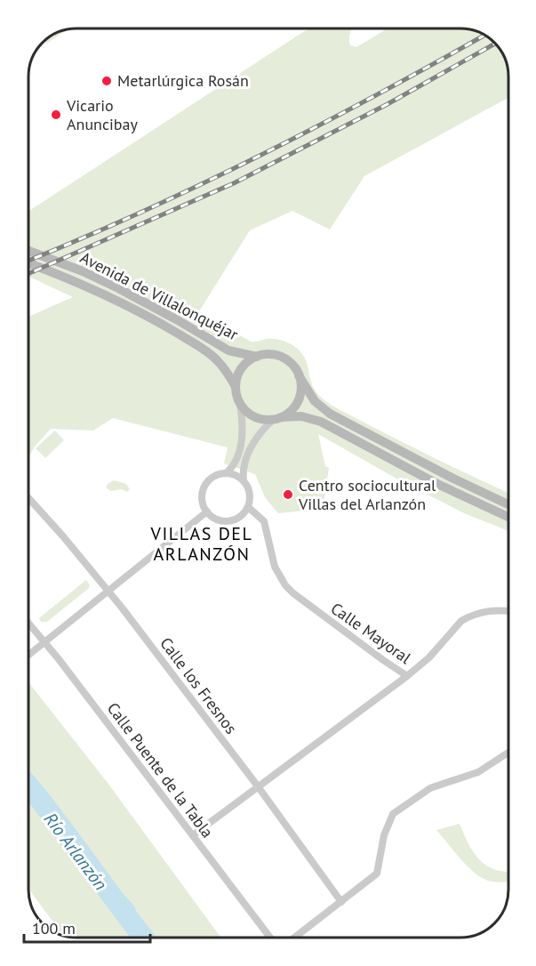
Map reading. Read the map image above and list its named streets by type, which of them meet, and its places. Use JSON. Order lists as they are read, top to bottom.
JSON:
{
  "streets": {
    "street": [
      "Avenida de Villalonquéjar",
      "Calle Mayoral",
      "Calle los Fresnos",
      "Calle Puente de la Tabla"
    ]
  },
  "districts": ["VILLAS DEL ARLANZÓN"],
  "water": ["Río Arlanzón"],
  "places": ["Metarlúrgica Rosán", "Vicario Anuncibay", "Centro sociocultural Villas del Arlanzón"],
  "scale_bar": "100 m"
}
